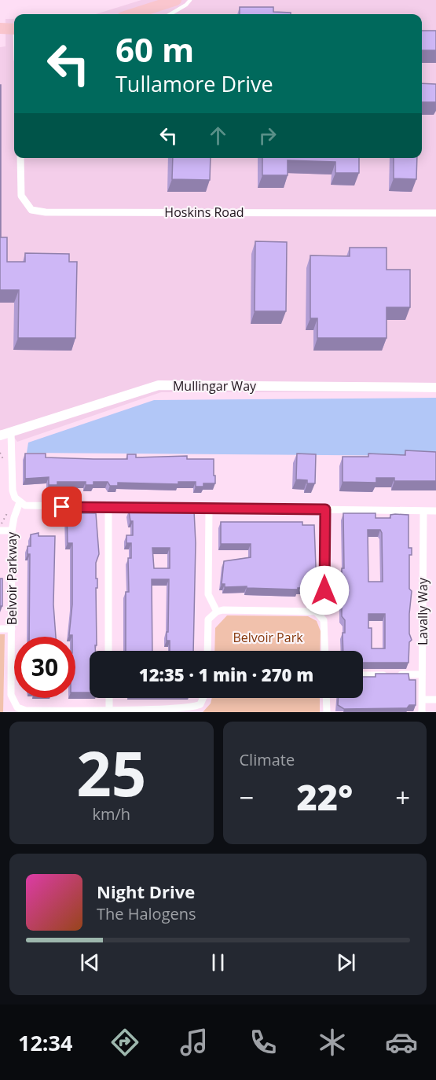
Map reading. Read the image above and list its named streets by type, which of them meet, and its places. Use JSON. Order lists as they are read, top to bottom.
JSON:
{
  "streets": {
    "street": [
      "Hoskins Road",
      "Mullingar Way",
      "Belvoir Parkway",
      "Lavally Way"
    ]
  },
  "parks": ["Belvoir Park"],
  "page": {
    "turn": ["60 m", "Tullamore Drive"],
    "limit": "30",
    "trip": "12:35 · 1 min · 270 m",
    "tile": [
      ["25", "km/h"],
      "Climate"
    ],
    "heat": ["−", "22°", "+"],
    "song": ["Night Drive", "The Halogens"],
    "tabs": "12:34"
  }
}
